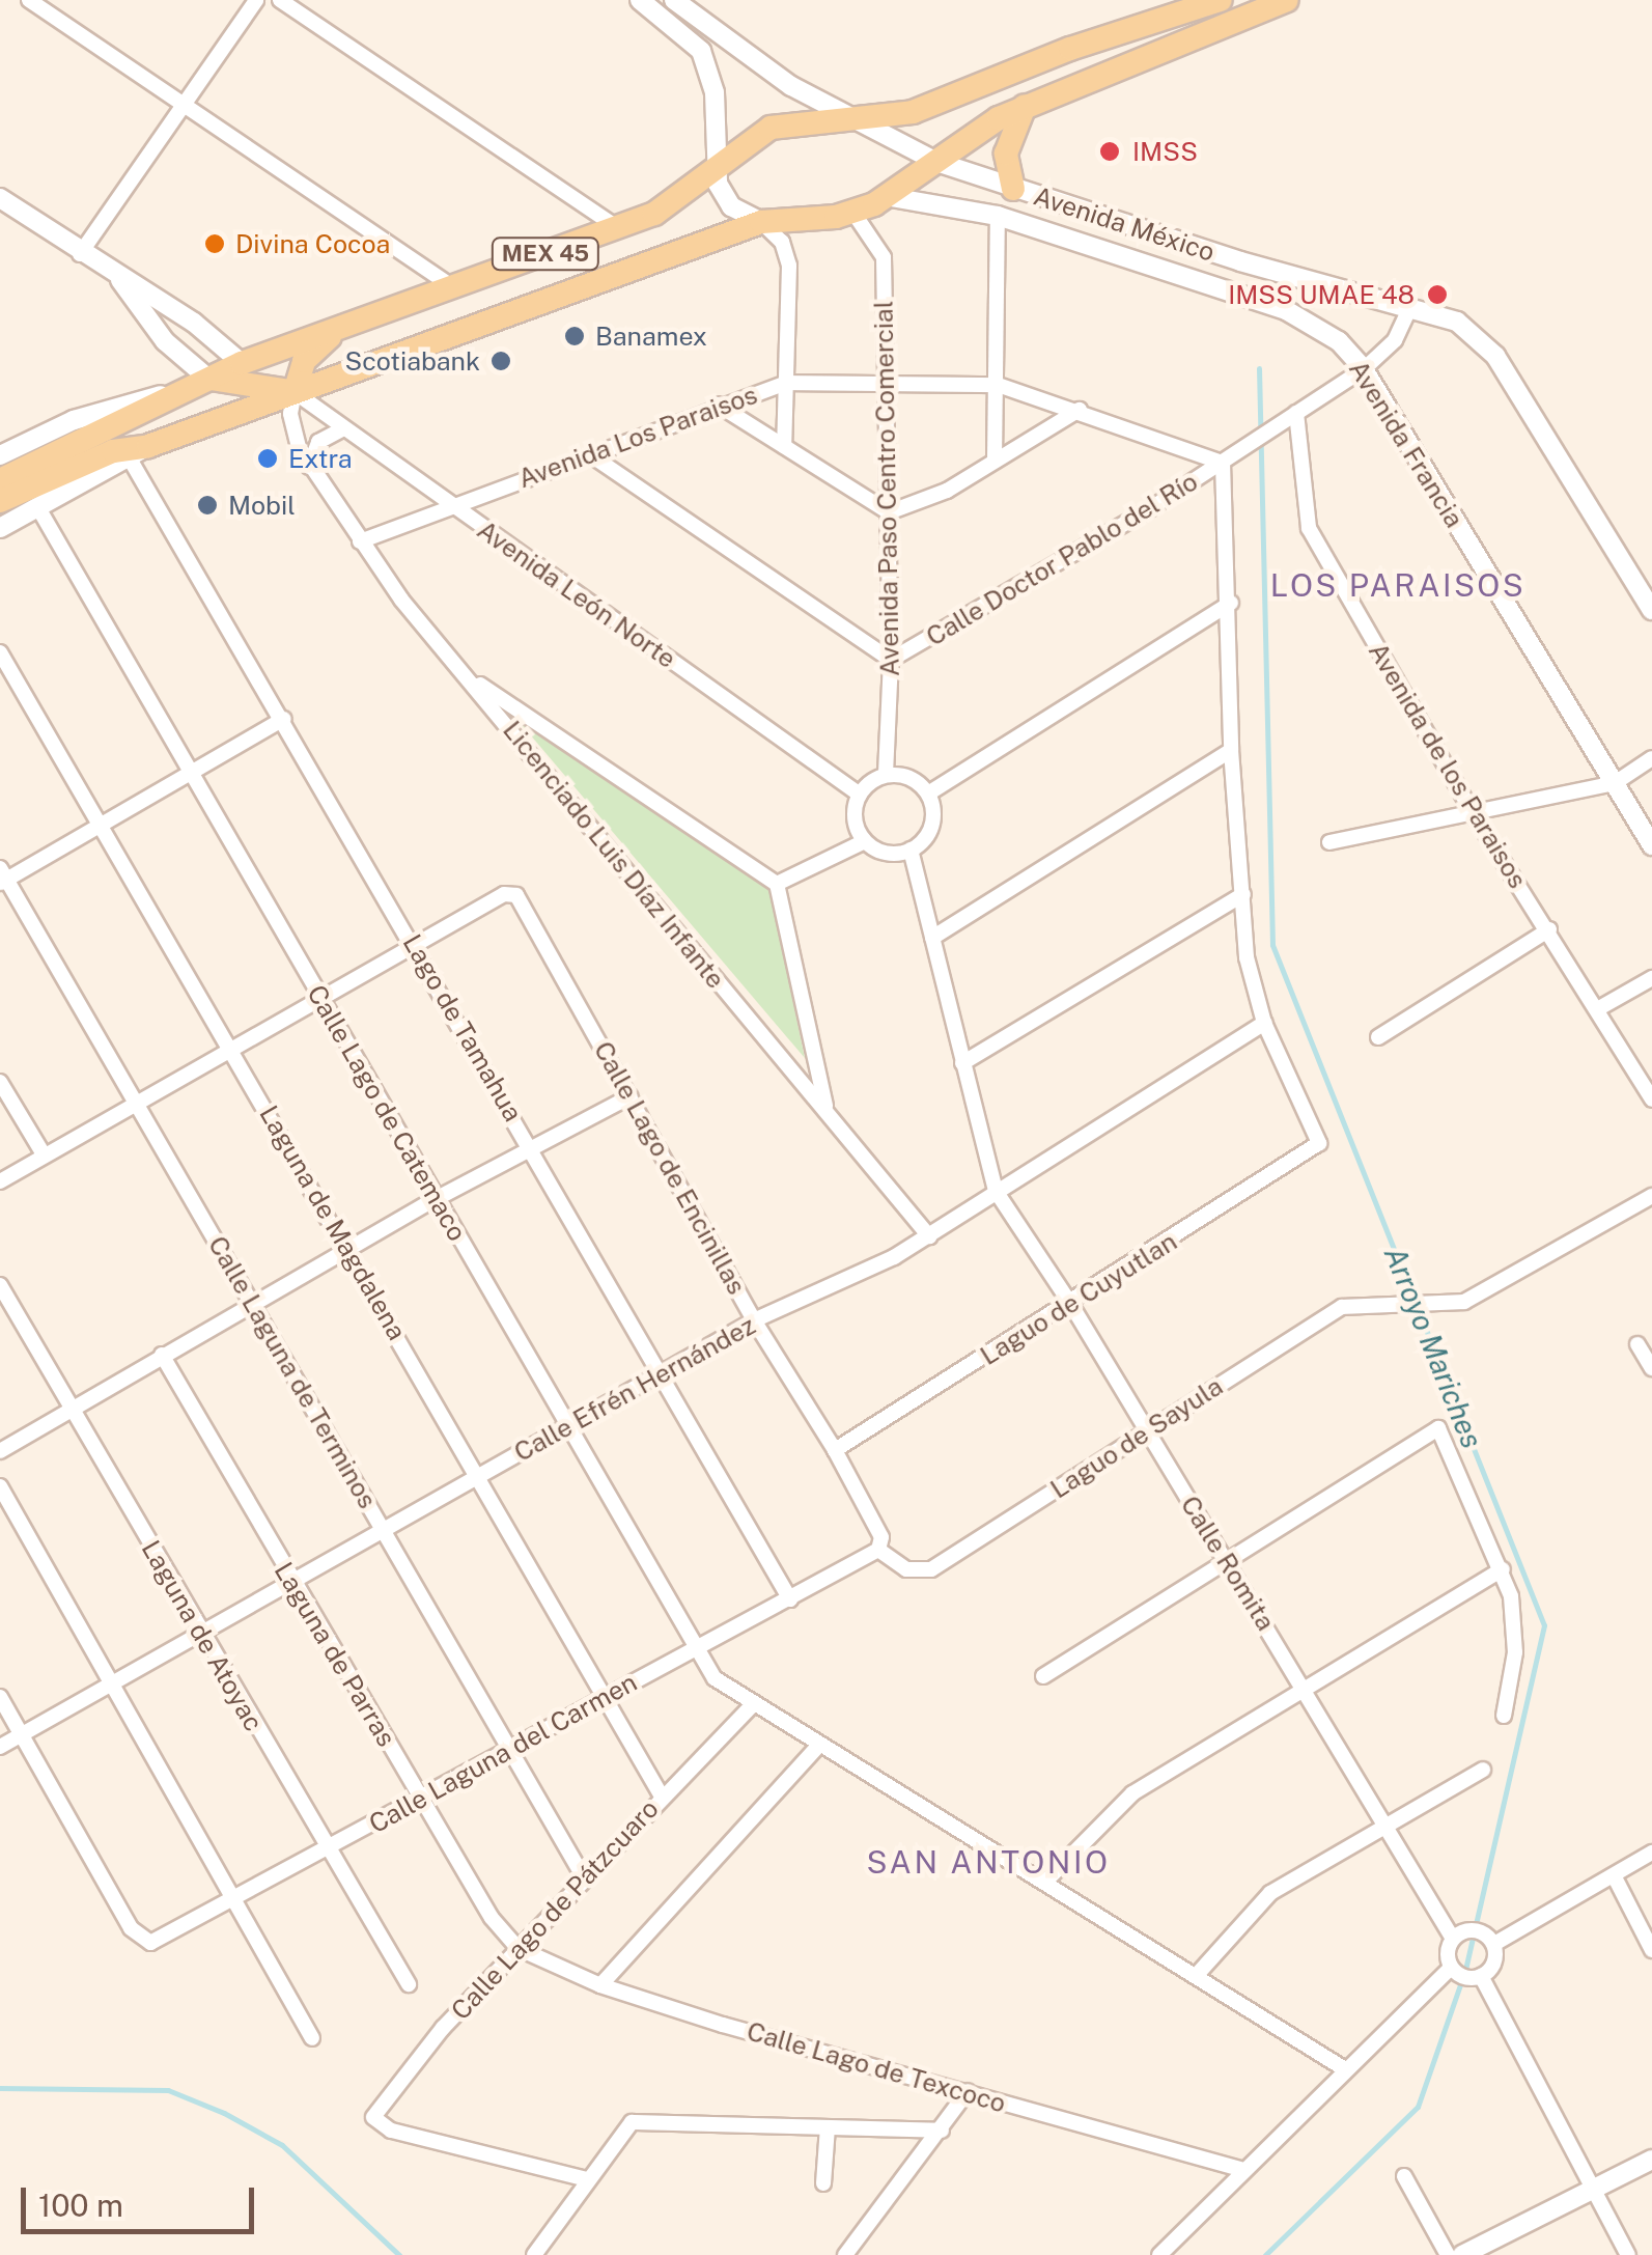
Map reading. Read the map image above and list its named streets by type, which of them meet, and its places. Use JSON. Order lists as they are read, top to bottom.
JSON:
{
  "streets": {
    "main road": ["MEX 45"],
    "street": [
      "Avenida México",
      "Avenida Los Paraisos",
      "Avenida Francia",
      "Avenida Paso Centro Comercial",
      "Calle Doctor Pablo del Río",
      "Avenida León Norte",
      "Avenida de los Paraisos",
      "Licenciado Luis Díaz Infante",
      "Lago de Tamahua",
      "Calle Lago de Catemaco",
      "Calle Lago de Encinillas",
      "Laguna de Magdalena",
      "Laguo de Cuyutlan",
      "Calle Laguna de Terminos",
      "Calle Efrén Hernández",
      "Laguo de Sayula",
      "Calle Romita",
      "Laguna de Atoyac",
      "Laguna de Parras",
      "Calle Laguna del Carmen",
      "Calle Lago de Pátzcuaro",
      "Calle Lago de Texcoco"
    ]
  },
  "crossings": [
    ["Avenida México", "MEX 45"],
    ["Avenida México", "Calle Doctor Pablo del Río"],
    ["MEX 45", "Avenida Francia"],
    ["MEX 45", "Avenida Paso Centro Comercial"],
    ["MEX 45", "Avenida León Norte"],
    ["MEX 45", "Licenciado Luis Díaz Infante"],
    ["MEX 45", "Lago de Tamahua"],
    ["Avenida Los Paraisos", "Avenida Paso Centro Comercial"],
    ["Avenida Los Paraisos", "Calle Doctor Pablo del Río"],
    ["Avenida Los Paraisos", "Avenida León Norte"],
    ["Avenida Los Paraisos", "Licenciado Luis Díaz Infante"],
    ["Avenida Francia", "Calle Doctor Pablo del Río"],
    ["Avenida Paso Centro Comercial", "Calle Doctor Pablo del Río"],
    ["Avenida Paso Centro Comercial", "Avenida León Norte"],
    ["Calle Doctor Pablo del Río", "Avenida de los Paraisos"],
    ["Avenida León Norte", "Licenciado Luis Díaz Infante"],
    ["Licenciado Luis Díaz Infante", "Calle Efrén Hernández"],
    ["Lago de Tamahua", "Calle Lago de Encinillas"],
    ["Lago de Tamahua", "Calle Efrén Hernández"],
    ["Lago de Tamahua", "Calle Laguna del Carmen"],
    ["Calle Lago de Catemaco", "Calle Efrén Hernández"],
    ["Calle Lago de Catemaco", "Calle Laguna del Carmen"],
    ["Calle Lago de Catemaco", "Calle Lago de Pátzcuaro"],
    ["Calle Lago de Encinillas", "Laguo de Cuyutlan"],
    ["Calle Lago de Encinillas", "Calle Efrén Hernández"],
    ["Calle Lago de Encinillas", "Laguo de Sayula"],
    ["Calle Lago de Encinillas", "Calle Laguna del Carmen"],
    ["Laguna de Magdalena", "Calle Efrén Hernández"],
    ["Laguna de Magdalena", "Calle Laguna del Carmen"],
    ["Laguna de Magdalena", "Calle Lago de Pátzcuaro"],
    ["Laguo de Cuyutlan", "Calle Efrén Hernández"],
    ["Laguo de Cuyutlan", "Calle Romita"],
    ["Calle Laguna de Terminos", "Calle Efrén Hernández"],
    ["Calle Laguna de Terminos", "Calle Laguna del Carmen"],
    ["Calle Laguna de Terminos", "Calle Lago de Pátzcuaro"],
    ["Calle Efrén Hernández", "Calle Romita"],
    ["Calle Efrén Hernández", "Laguna de Atoyac"],
    ["Calle Efrén Hernández", "Laguna de Parras"],
    ["Calle Efrén Hernández", "Calle Laguna del Carmen"],
    ["Laguo de Sayula", "Calle Romita"],
    ["Laguo de Sayula", "Calle Laguna del Carmen"],
    ["Laguna de Atoyac", "Calle Laguna del Carmen"],
    ["Laguna de Parras", "Calle Laguna del Carmen"],
    ["Laguna de Parras", "Calle Lago de Pátzcuaro"],
    ["Laguna de Parras", "Calle Lago de Texcoco"],
    ["Calle Lago de Pátzcuaro", "Calle Lago de Texcoco"]
  ],
  "districts": ["LOS PARAISOS", "SAN ANTONIO"],
  "water": ["Arroyo Mariches"],
  "places": [
    "IMSS",
    "Divina Cocoa",
    "IMSS UMAE 48",
    "Banamex",
    "Scotiabank",
    "Extra",
    "Mobil"
  ],
  "scale_bar": "100 m"
}
